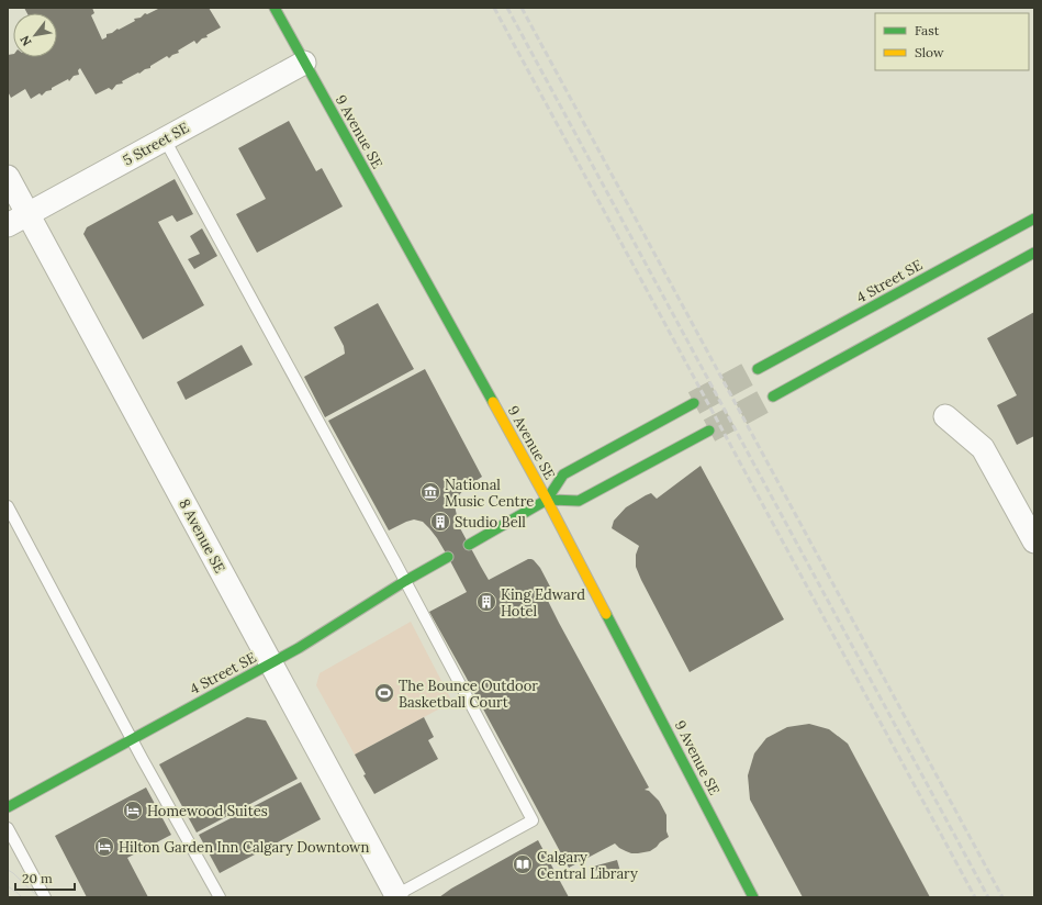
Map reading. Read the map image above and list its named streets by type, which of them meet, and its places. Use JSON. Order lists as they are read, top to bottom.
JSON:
{
  "streets": {
    "main road": ["9 Avenue SE", "4 Street SE"],
    "street": ["5 Street SE", "8 Avenue SE"]
  },
  "crossings": [
    ["9 Avenue SE", "5 Street SE"],
    ["5 Street SE", "8 Avenue SE"],
    ["4 Street SE", "8 Avenue SE"]
  ],
  "places": {
    "museum": ["National Music Centre"],
    "building": ["Studio Bell", "King Edward Hotel"],
    "sports": ["The Bounce Outdoor Basketball Court"],
    "hotel": ["Homewood Suites", "Hilton Garden Inn Calgary Downtown"],
    "library": ["Calgary Central Library"]
  },
  "legend": ["Fast", "Slow"],
  "scale_bar": "20 m",
  "north": "bottom left"
}
